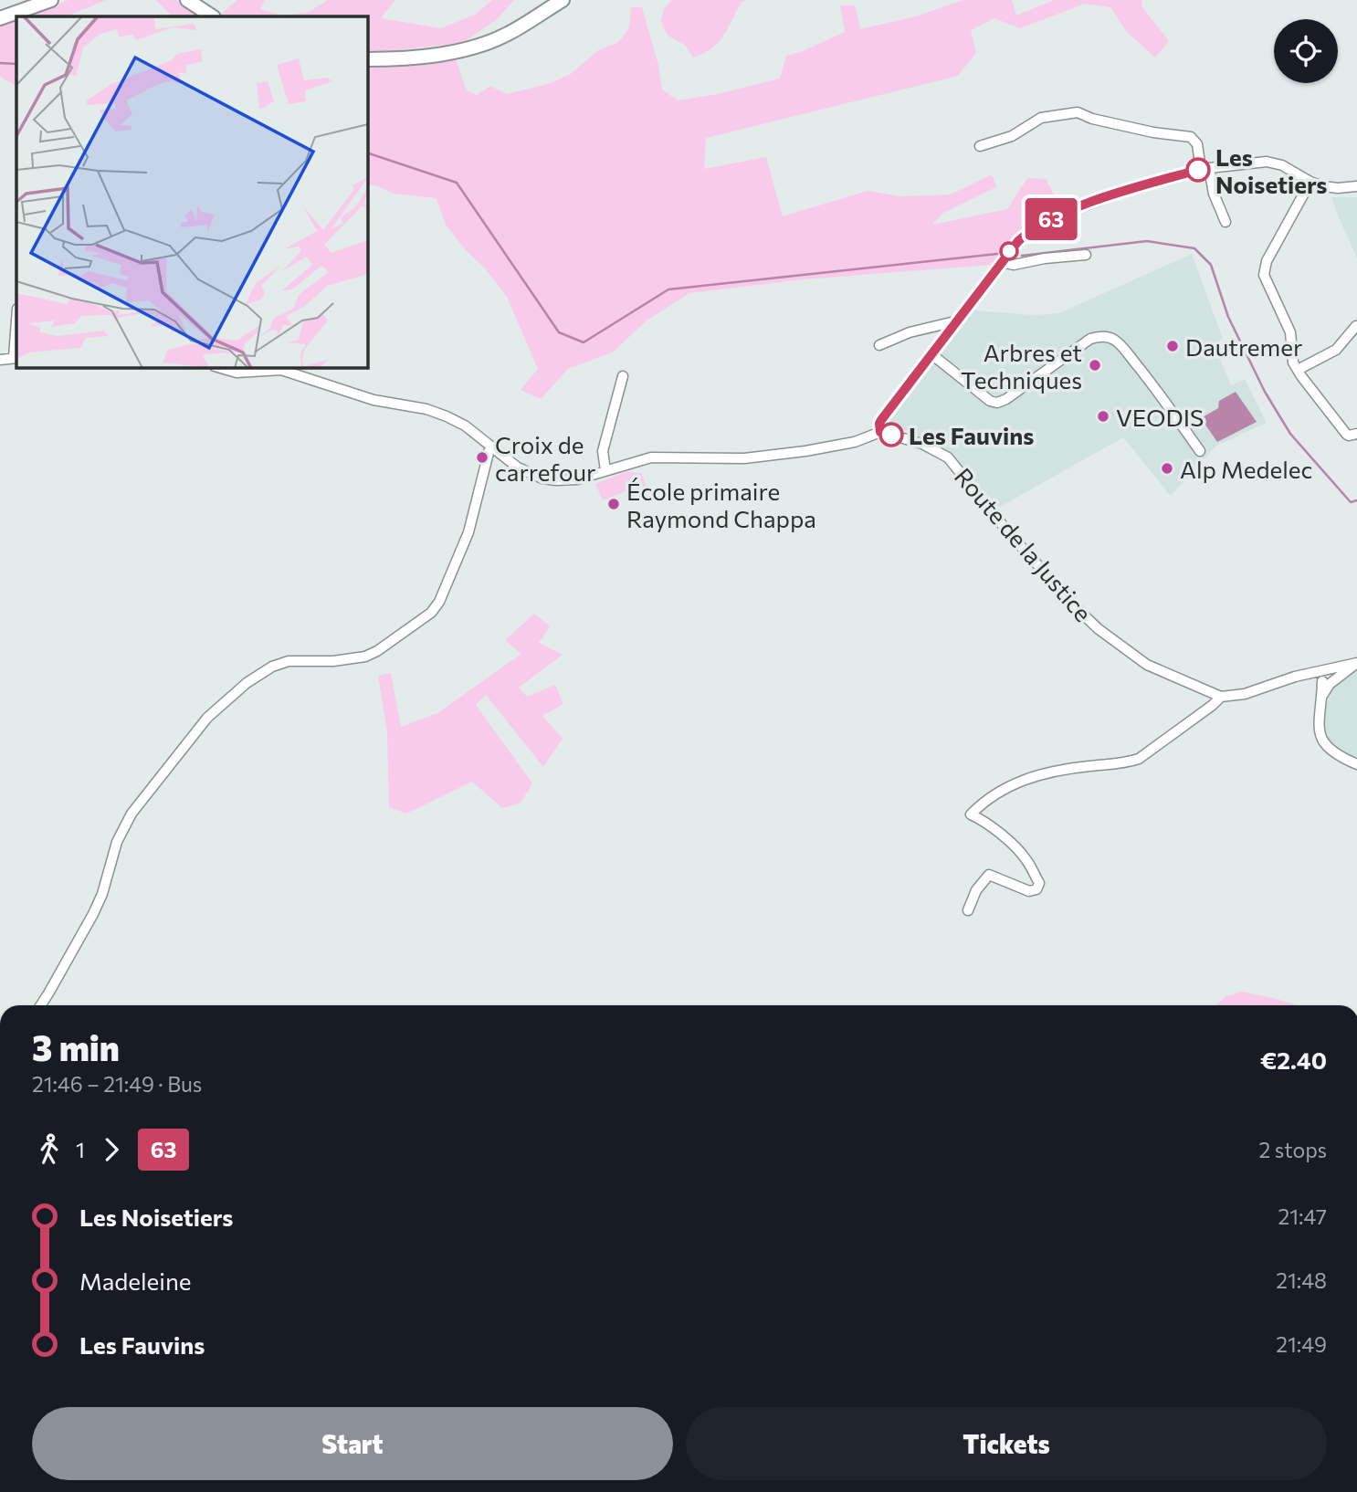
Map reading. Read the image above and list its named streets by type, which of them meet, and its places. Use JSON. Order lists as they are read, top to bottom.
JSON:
{
  "streets": {
    "street": ["Route de la Justice"]
  },
  "places": [
    "Les Noisetiers",
    "Dautremer",
    "Arbres et Techniques",
    "VEODIS",
    "Les Fauvins",
    "Croix de carrefour",
    "Alp Medelec",
    "École primaire Raymond Chappa"
  ],
  "lines": ["bus line 63"],
  "page": {
    "on_map": "63",
    "heading": ["3 min", "21:46 – 21:49 · Bus", "€2.40"],
    "legs": ["1", "63", "2 stops"],
    "list": [
      {
        "name": "Les Noisetiers",
        "value": "21:47"
      },
      {
        "name": "Madeleine",
        "value": "21:48"
      },
      {
        "name": "Les Fauvins",
        "value": "21:49"
      }
    ],
    "buttons": ["Start", "Tickets"]
  }
}
